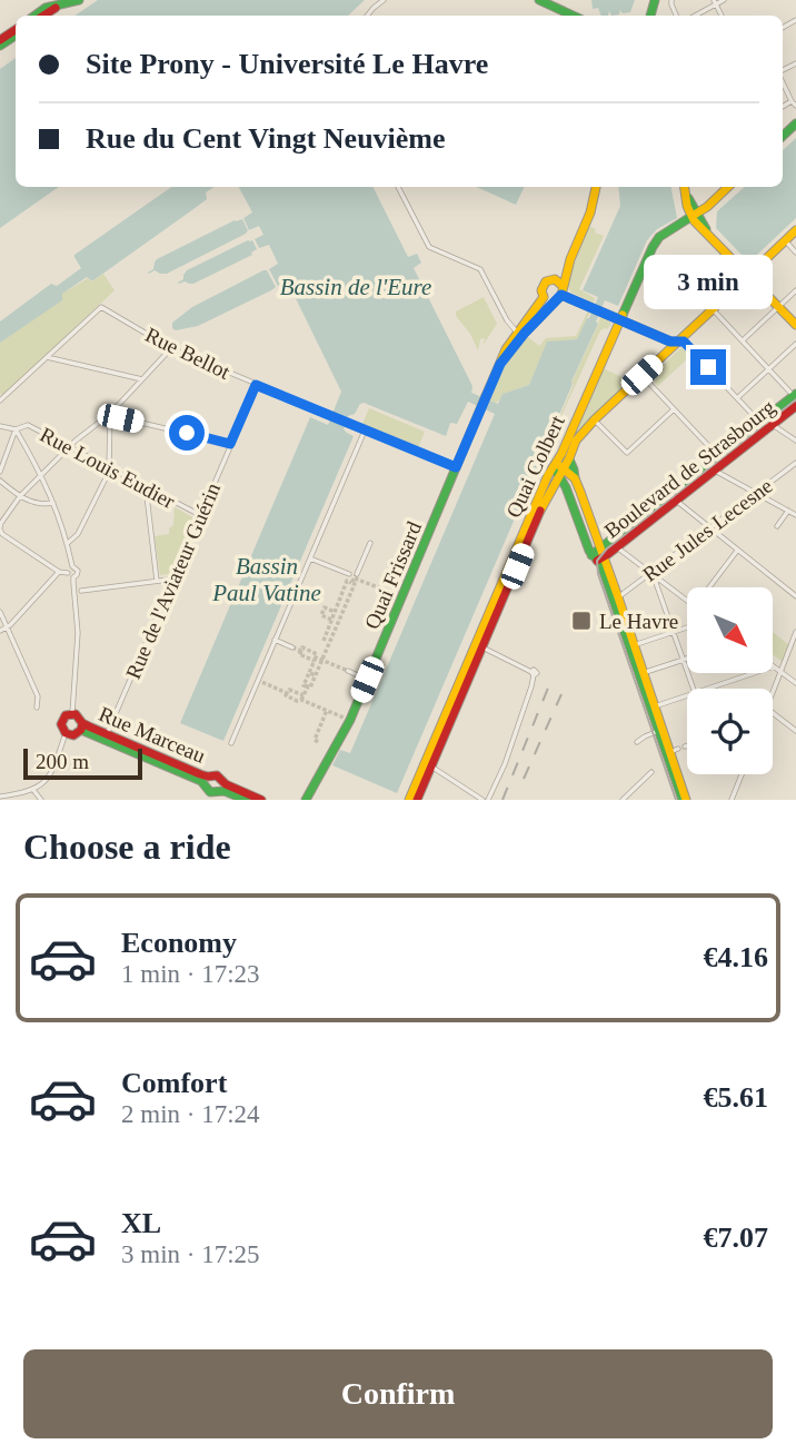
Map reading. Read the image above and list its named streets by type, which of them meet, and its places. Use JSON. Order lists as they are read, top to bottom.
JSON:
{
  "streets": {
    "main road": [
      "Quai Colbert",
      "Boulevard de Strasbourg",
      "Quai Frissard",
      "Rue Marceau"
    ],
    "street": [
      "Rue Bellot",
      "Rue Louis Eudier",
      "Rue Jules Lecesne",
      "Rue de l'Aviateur Guérin"
    ]
  },
  "crossings": [
    ["Rue Bellot", "Quai Frissard"],
    ["Rue Bellot", "Rue de l'Aviateur Guérin"],
    ["Rue Louis Eudier", "Rue de l'Aviateur Guérin"],
    ["Rue de l'Aviateur Guérin", "Rue Marceau"]
  ],
  "water": ["Bassin de l'Eure", "Bassin Paul Vatine"],
  "places": {
    "transit": ["Le Havre"]
  },
  "scale_bar": "200 m",
  "north": "bottom right",
  "page": {
    "banner": ["Site Prony - Université Le Havre", "Rue du Cent Vingt Neuvième"],
    "bubble": "3 min",
    "scale": "200 m",
    "heading": "Choose a ride",
    "list": [
      {
        "name": "Economy",
        "note": "1 min · 17:23",
        "value": "€4.16"
      },
      {
        "name": "Comfort",
        "note": "2 min · 17:24",
        "value": "€5.61"
      },
      {
        "name": "XL",
        "note": "3 min · 17:25",
        "value": "€7.07"
      }
    ],
    "buttons": "Confirm"
  }
}
